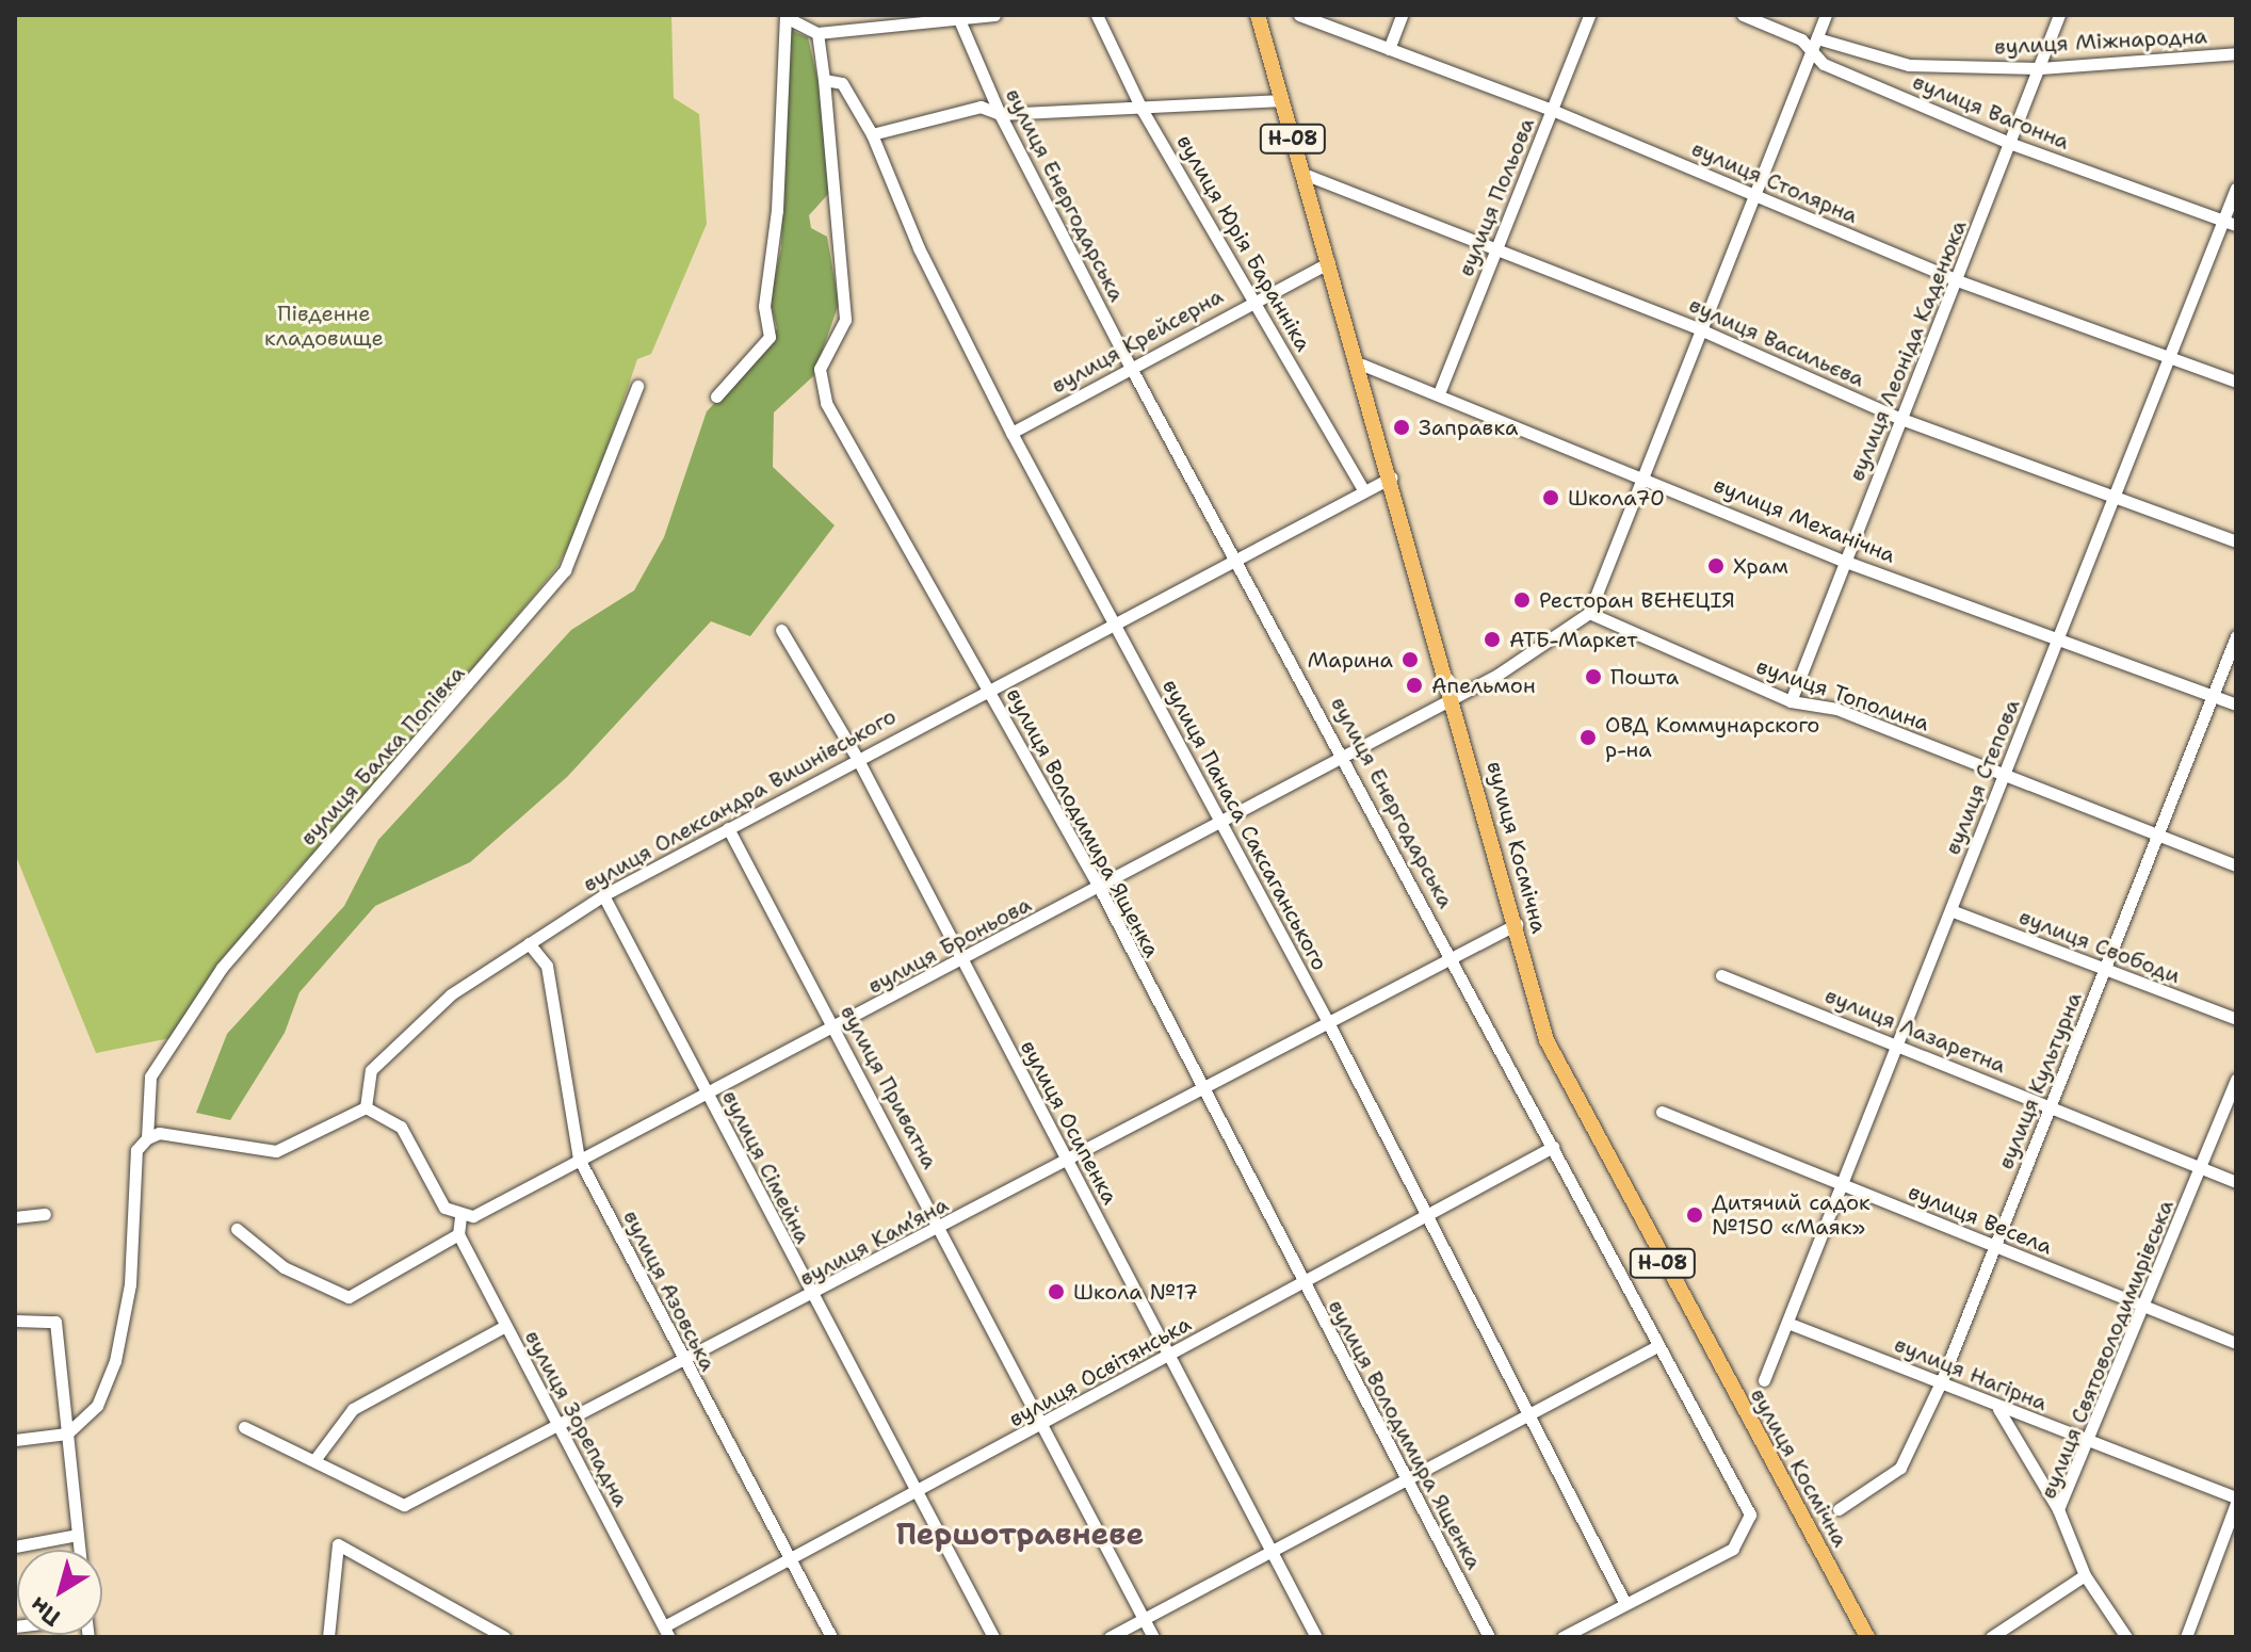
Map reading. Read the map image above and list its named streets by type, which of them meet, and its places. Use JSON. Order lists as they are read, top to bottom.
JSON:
{
  "streets": {
    "main road": ["Н-08", "вулиця Космічна"],
    "street": [
      "вулиця Міжнародна",
      "вулиця Вагонна",
      "вулиця Столярна",
      "вулиця Енергодарська",
      "вулиця Польова",
      "вулиця Юрія Баранніка",
      "вулиця Крейсерна",
      "вулиця Васильєва",
      "вулиця Леоніда Каденюка",
      "вулиця Механічна",
      "вулиця Тополина",
      "вулиця Балка Попівка",
      "вулиця Степова",
      "вулиця Олександра Вишнівського",
      "вулиця Володимира Ященка",
      "вулиця Панаса Саксаганського",
      "вулиця Броньова",
      "вулиця Свободи",
      "вулиця Лазаретна",
      "вулиця Культурна",
      "вулиця Приватна",
      "вулиця Осипенка",
      "вулиця Сімейна",
      "вулиця Весела",
      "вулиця Кам’яна",
      "вулиця Азовська",
      "вулиця Святоволодимирівська",
      "вулиця Освітянська",
      "вулиця Нагірна",
      "вулиця Зорепадна"
    ]
  },
  "crossings": [
    ["вулиця Міжнародна", "вулиця Леоніда Каденюка"],
    ["вулиця Вагонна", "вулиця Леоніда Каденюка"],
    ["вулиця Вагонна", "вулиця Степова"],
    ["вулиця Столярна", "вулиця Польова"],
    ["вулиця Столярна", "вулиця Леоніда Каденюка"],
    ["вулиця Столярна", "вулиця Степова"],
    ["вулиця Енергодарська", "вулиця Крейсерна"],
    ["вулиця Енергодарська", "вулиця Олександра Вишнівського"],
    ["вулиця Енергодарська", "вулиця Панаса Саксаганського"],
    ["вулиця Енергодарська", "вулиця Броньова"],
    ["вулиця Енергодарська", "вулиця Кам’яна"],
    ["вулиця Енергодарська", "вулиця Освітянська"],
    ["вулиця Польова", "вулиця Васильєва"],
    ["вулиця Польова", "вулиця Механічна"],
    ["вулиця Юрія Баранніка", "вулиця Крейсерна"],
    ["вулиця Юрія Баранніка", "вулиця Олександра Вишнівського"],
    ["вулиця Крейсерна", "вулиця Панаса Саксаганського"],
    ["вулиця Крейсерна", "вулиця Космічна"],
    ["вулиця Васильєва", "вулиця Леоніда Каденюка"],
    ["вулиця Васильєва", "вулиця Степова"],
    ["вулиця Васильєва", "вулиця Космічна"],
    ["вулиця Леоніда Каденюка", "вулиця Механічна"],
    ["вулиця Леоніда Каденюка", "вулиця Тополина"],
    ["вулиця Механічна", "вулиця Степова"],
    ["вулиця Механічна", "вулиця Космічна"],
    ["вулиця Механічна", "вулиця Культурна"],
    ["вулиця Тополина", "вулиця Степова"],
    ["вулиця Тополина", "вулиця Культурна"],
    ["вулиця Степова", "вулиця Свободи"],
    ["вулиця Степова", "вулиця Лазаретна"],
    ["вулиця Степова", "вулиця Весела"],
    ["вулиця Степова", "вулиця Нагірна"],
    ["вулиця Олександра Вишнівського", "вулиця Володимира Ященка"],
    ["вулиця Олександра Вишнівського", "вулиця Панаса Саксаганського"],
    ["вулиця Олександра Вишнівського", "вулиця Космічна"],
    ["вулиця Олександра Вишнівського", "вулиця Приватна"],
    ["вулиця Олександра Вишнівського", "вулиця Осипенка"],
    ["вулиця Олександра Вишнівського", "вулиця Сімейна"],
    ["вулиця Олександра Вишнівського", "вулиця Азовська"],
    ["вулиця Володимира Ященка", "вулиця Панаса Саксаганського"],
    ["вулиця Володимира Ященка", "вулиця Броньова"],
    ["вулиця Володимира Ященка", "вулиця Кам’яна"],
    ["вулиця Володимира Ященка", "вулиця Освітянська"],
    ["вулиця Панаса Саксаганського", "вулиця Броньова"],
    ["вулиця Панаса Саксаганського", "вулиця Кам’яна"],
    ["вулиця Панаса Саксаганського", "вулиця Освітянська"],
    ["вулиця Космічна", "вулиця Броньова"],
    ["вулиця Космічна", "вулиця Кам’яна"],
    ["вулиця Броньова", "вулиця Приватна"],
    ["вулиця Броньова", "вулиця Осипенка"],
    ["вулиця Броньова", "вулиця Сімейна"],
    ["вулиця Броньова", "вулиця Азовська"],
    ["вулиця Свободи", "вулиця Культурна"],
    ["вулиця Лазаретна", "вулиця Культурна"],
    ["вулиця Лазаретна", "вулиця Святоволодимирівська"],
    ["вулиця Культурна", "вулиця Весела"],
    ["вулиця Культурна", "вулиця Нагірна"],
    ["вулиця Приватна", "вулиця Кам’яна"],
    ["вулиця Приватна", "вулиця Освітянська"],
    ["вулиця Осипенка", "вулиця Кам’яна"],
    ["вулиця Осипенка", "вулиця Освітянська"],
    ["вулиця Сімейна", "вулиця Кам’яна"],
    ["вулиця Сімейна", "вулиця Освітянська"],
    ["вулиця Весела", "вулиця Святоволодимирівська"],
    ["вулиця Кам’яна", "вулиця Азовська"],
    ["вулиця Кам’яна", "вулиця Зорепадна"],
    ["вулиця Азовська", "вулиця Освітянська"],
    ["вулиця Святоволодимирівська", "вулиця Нагірна"],
    ["вулиця Освітянська", "вулиця Зорепадна"]
  ],
  "districts": ["Першотравневе"],
  "parks": ["Південне кладовище"],
  "places": [
    "Заправка",
    "Школа70",
    "Храм",
    "Ресторан ВЕНЕЦІЯ",
    "АТБ-Маркет",
    "Марина",
    "Пошта",
    "Апельмон",
    "ОВД Коммунарского р-на",
    "Дитячий садок №150 «Маяк»",
    "Школа №17"
  ],
  "north": "bottom left"
}
